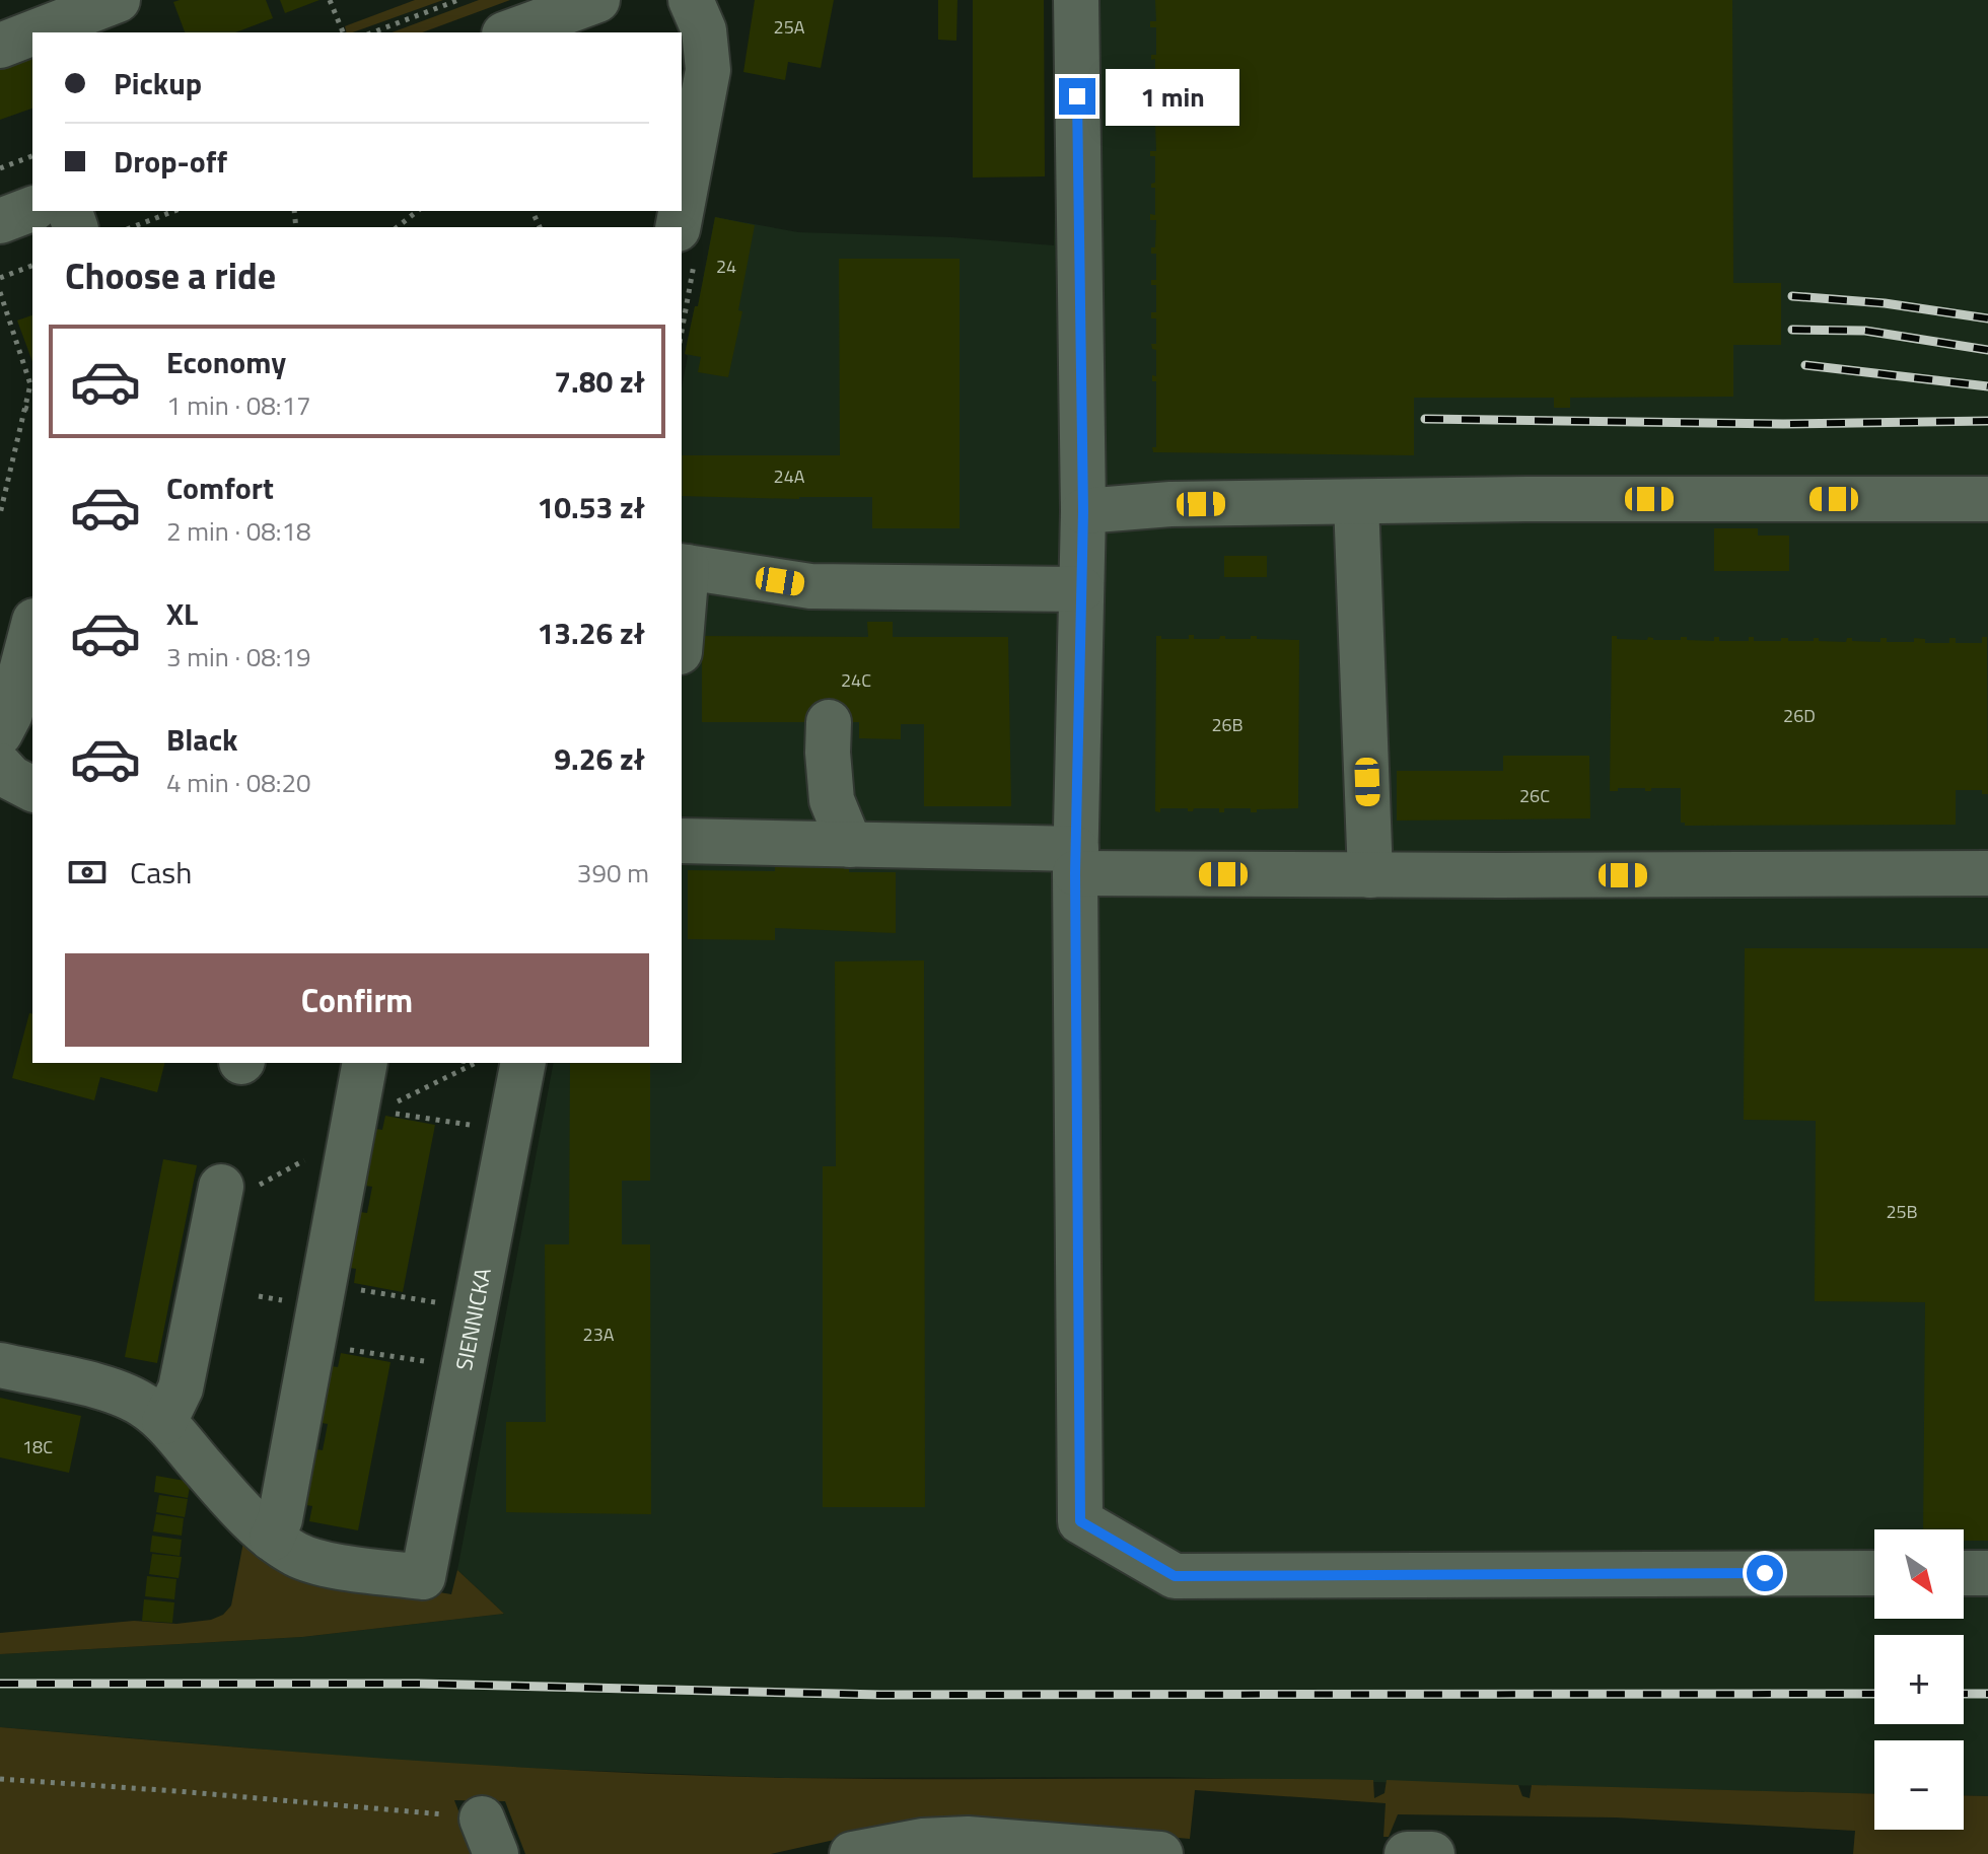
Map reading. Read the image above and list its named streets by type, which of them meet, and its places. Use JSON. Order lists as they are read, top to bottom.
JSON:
{
  "streets": {
    "street": ["SIENNICKA"]
  },
  "house_numbers": [
    "25A",
    "24",
    "24A",
    "24C",
    "26D",
    "26B",
    "26C",
    "25B",
    "23A",
    "18C"
  ],
  "north": "bottom right",
  "page": {
    "banner": ["Pickup", "Drop-off"],
    "bubble": "1 min",
    "heading": "Choose a ride",
    "list": [
      {
        "name": "Economy",
        "note": "1 min · 08:17",
        "value": "7.80 zł"
      },
      {
        "name": "Comfort",
        "note": "2 min · 08:18",
        "value": "10.53 zł"
      },
      {
        "name": "XL",
        "note": "3 min · 08:19",
        "value": "13.26 zł"
      },
      {
        "name": "Black",
        "note": "4 min · 08:20",
        "value": "9.26 zł"
      }
    ],
    "pay": ["Cash", "390 m"],
    "buttons": "Confirm",
    "map_buttons": ["+", "−"]
  }
}
